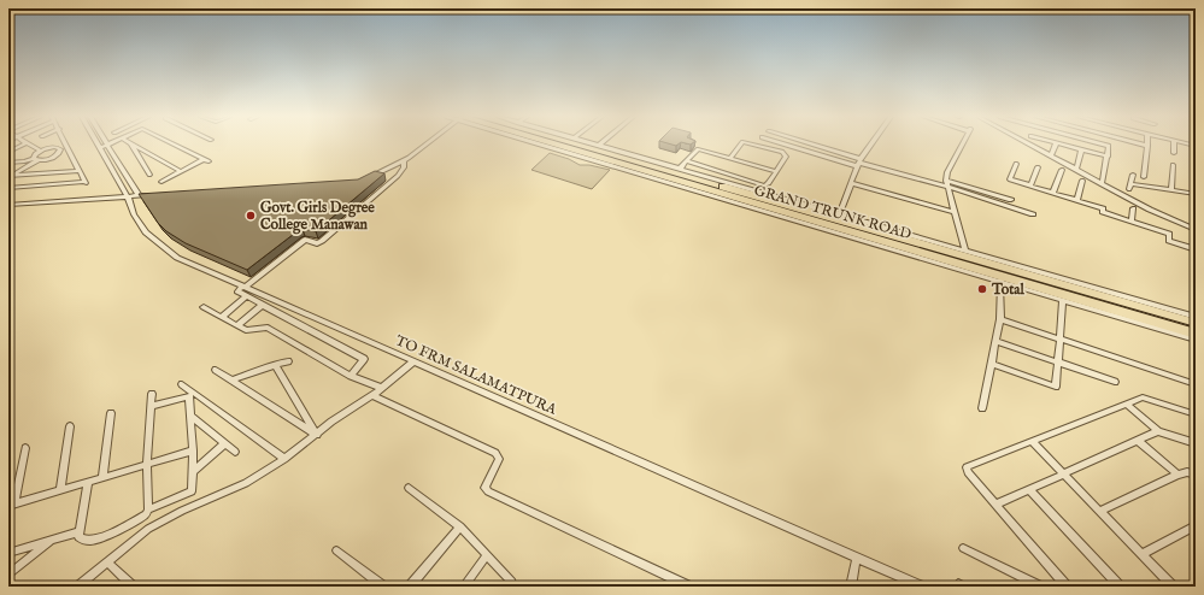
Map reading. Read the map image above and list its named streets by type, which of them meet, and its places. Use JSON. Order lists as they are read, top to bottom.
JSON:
{
  "streets": {
    "highway": ["GRAND TRUNK ROAD"],
    "street": ["TO FRM SALAMATPURA"]
  },
  "places": ["Govt. Girls Degree College Manawan", "Total"]
}
